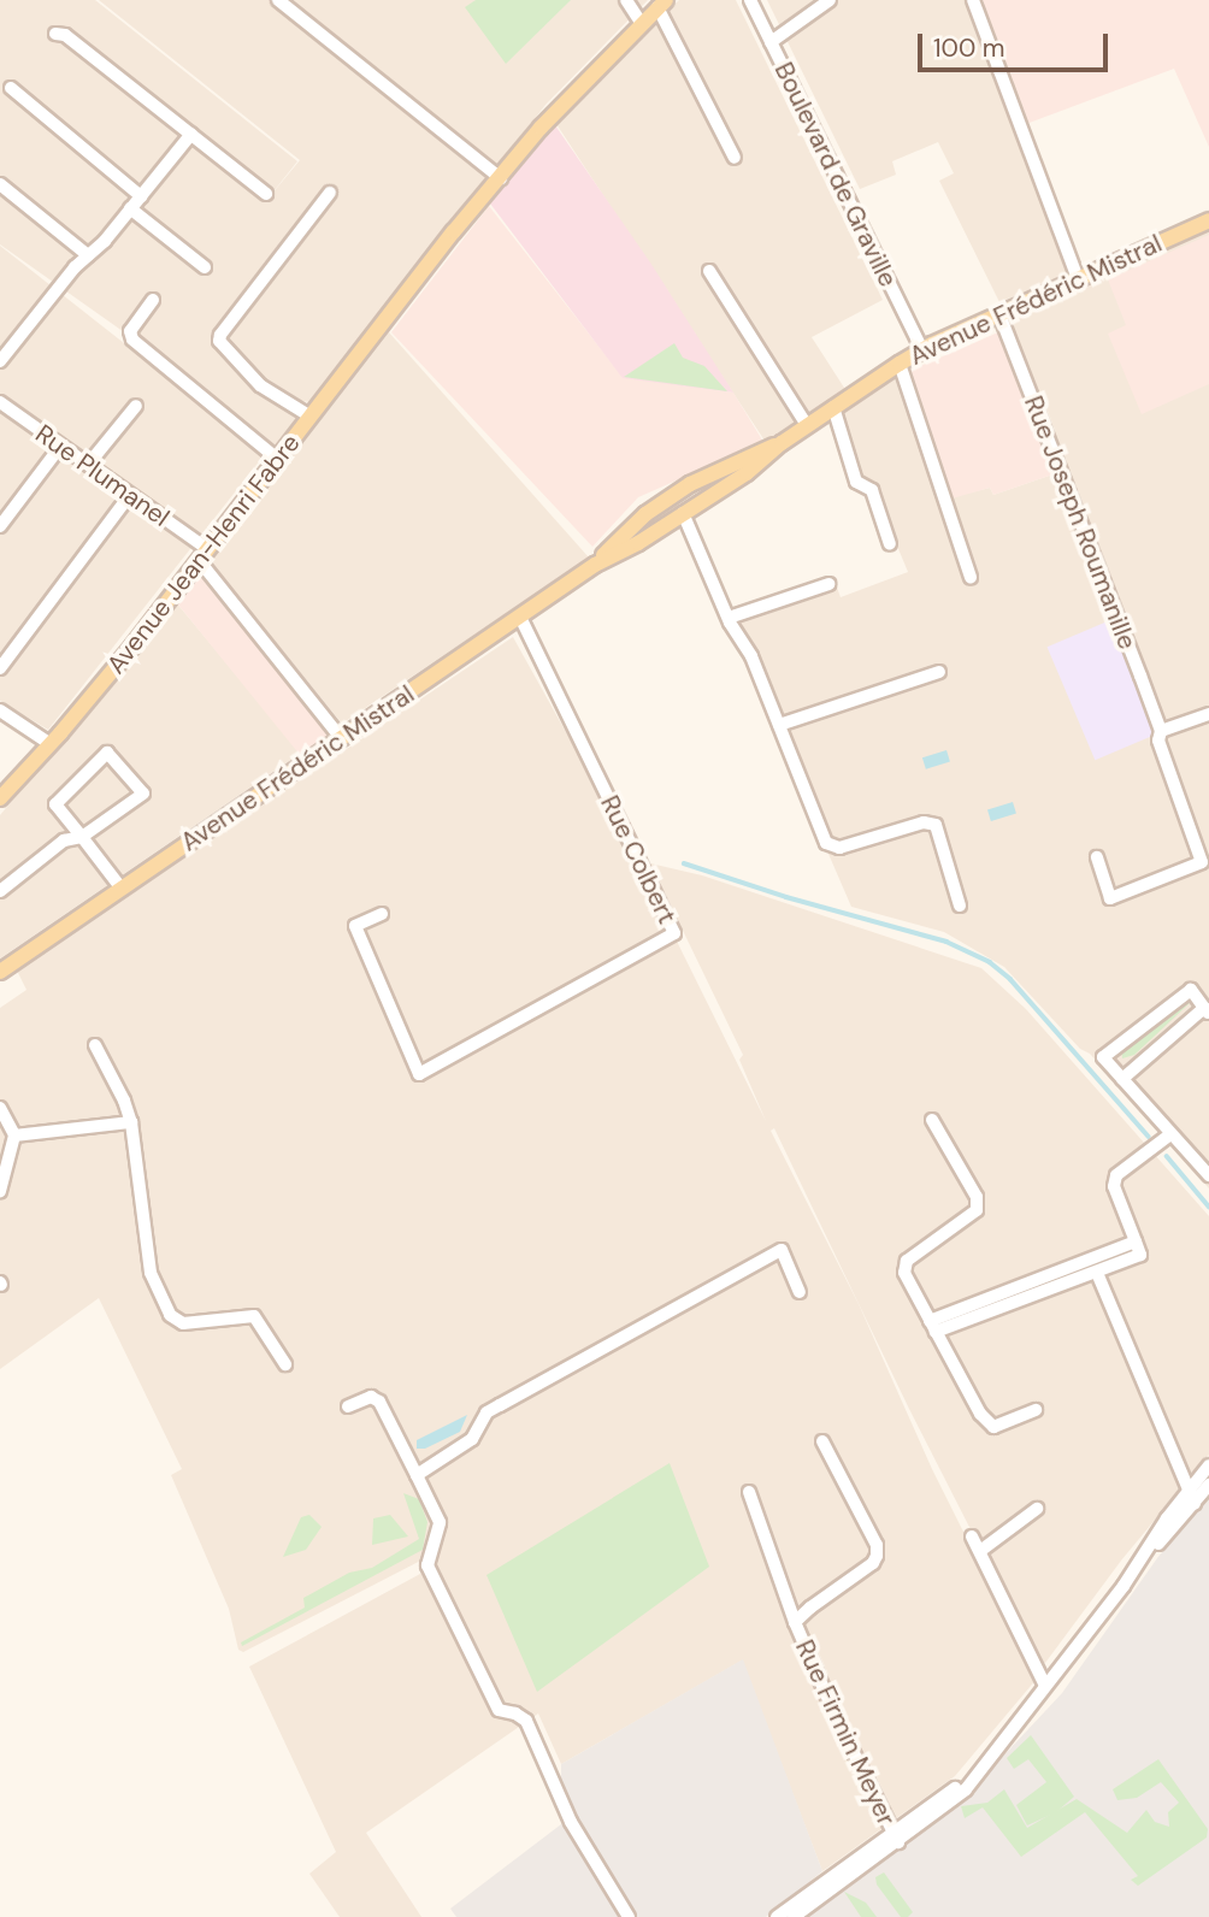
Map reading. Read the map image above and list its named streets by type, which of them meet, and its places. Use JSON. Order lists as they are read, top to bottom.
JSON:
{
  "streets": {
    "main road": ["Avenue Frédéric Mistral", "Avenue Jean-Henri Fabre"],
    "street": [
      "Boulevard de Graville",
      "Rue Plumanel",
      "Rue Joseph Roumanille",
      "Rue Colbert",
      "Rue Firmin Meyer"
    ]
  },
  "crossings": [
    ["Boulevard de Graville", "Avenue Frédéric Mistral"],
    ["Avenue Frédéric Mistral", "Rue Plumanel"],
    ["Avenue Frédéric Mistral", "Rue Joseph Roumanille"],
    ["Avenue Frédéric Mistral", "Rue Colbert"],
    ["Rue Plumanel", "Avenue Jean-Henri Fabre"]
  ],
  "scale_bar": "100 m"
}
